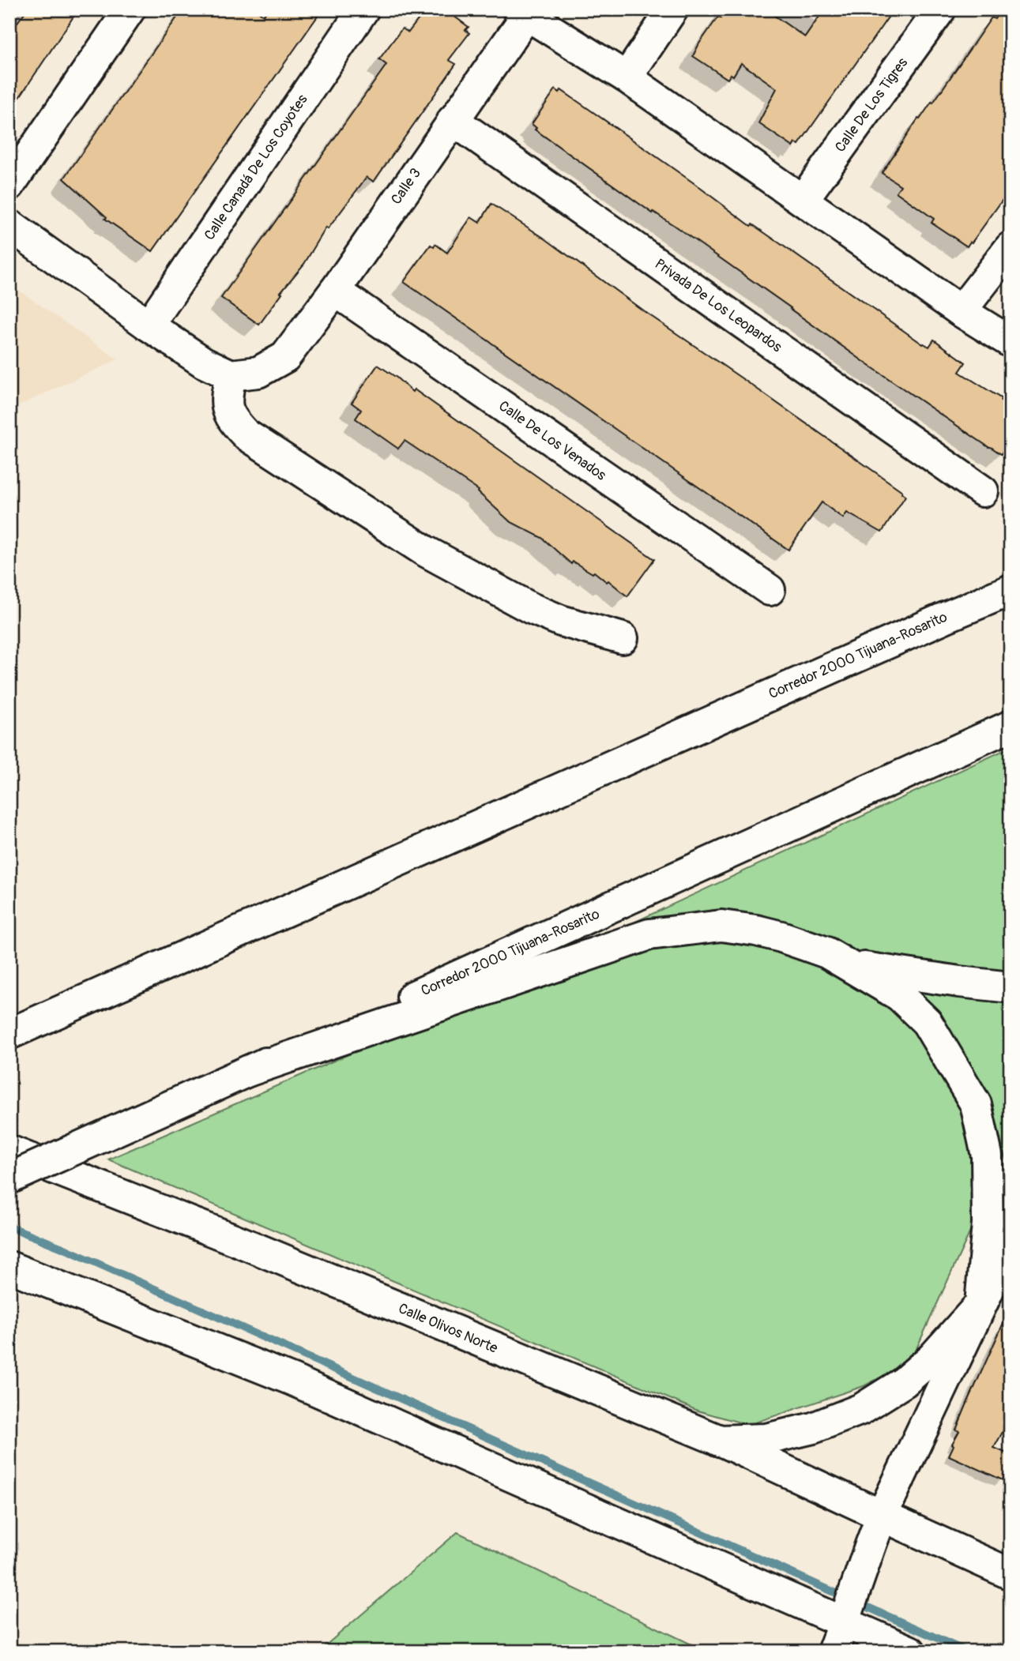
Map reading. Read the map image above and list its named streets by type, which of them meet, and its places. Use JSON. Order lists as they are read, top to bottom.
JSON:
{
  "streets": {
    "main road": [
      "Calle De Los Tigres",
      "Calle Canadá De Los Coyotes",
      "Calle 3",
      "Privada De Los Leopardos",
      "Calle De Los Venados",
      "Corredor 2000 Tijuana-Rosarito",
      "Calle Olivos Norte"
    ]
  },
  "crossings": [
    ["Calle 3", "Privada De Los Leopardos"],
    ["Calle 3", "Calle De Los Venados"]
  ]
}
